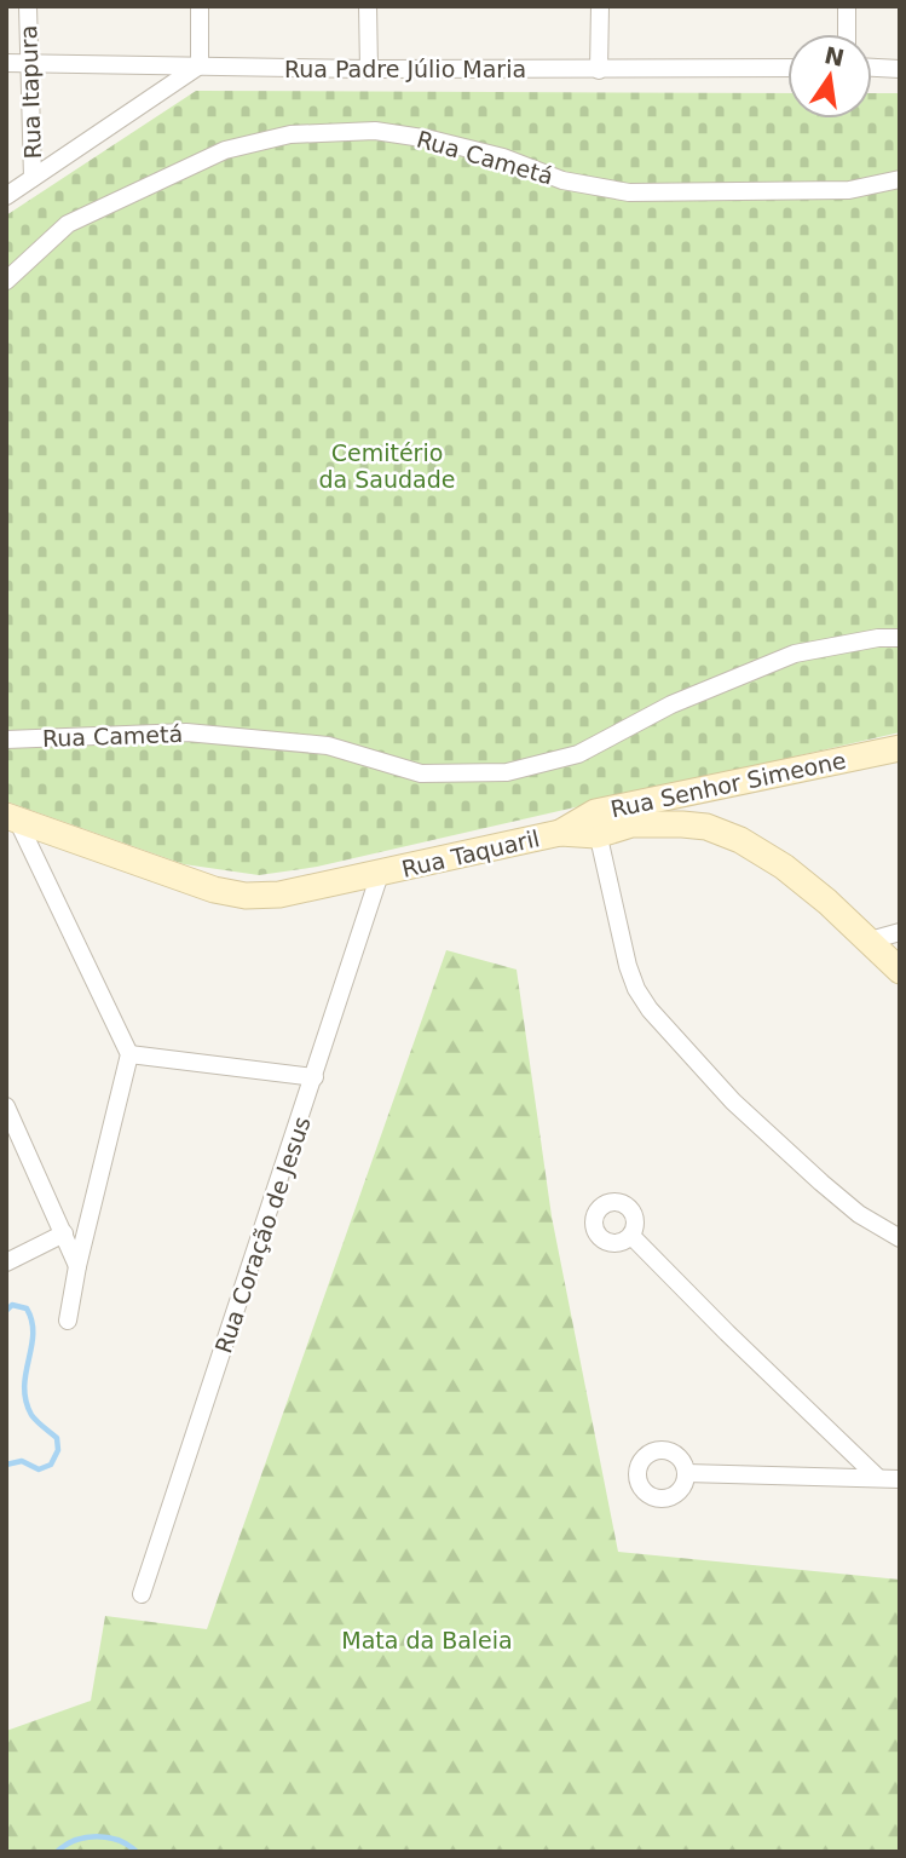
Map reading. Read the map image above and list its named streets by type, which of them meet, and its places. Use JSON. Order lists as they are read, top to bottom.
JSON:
{
  "streets": {
    "street": [
      "Rua Padre Júlio Maria",
      "Rua Itapura",
      "Rua Cametá",
      "Rua Senhor Simeone",
      "Rua Taquaril",
      "Rua Coração de Jesus"
    ]
  },
  "crossings": [
    ["Rua Padre Júlio Maria", "Rua Itapura"],
    ["Rua Senhor Simeone", "Rua Taquaril"],
    ["Rua Taquaril", "Rua Coração de Jesus"]
  ],
  "parks": ["Cemitério da Saudade", "Mata da Baleia"],
  "north": "top"
}
